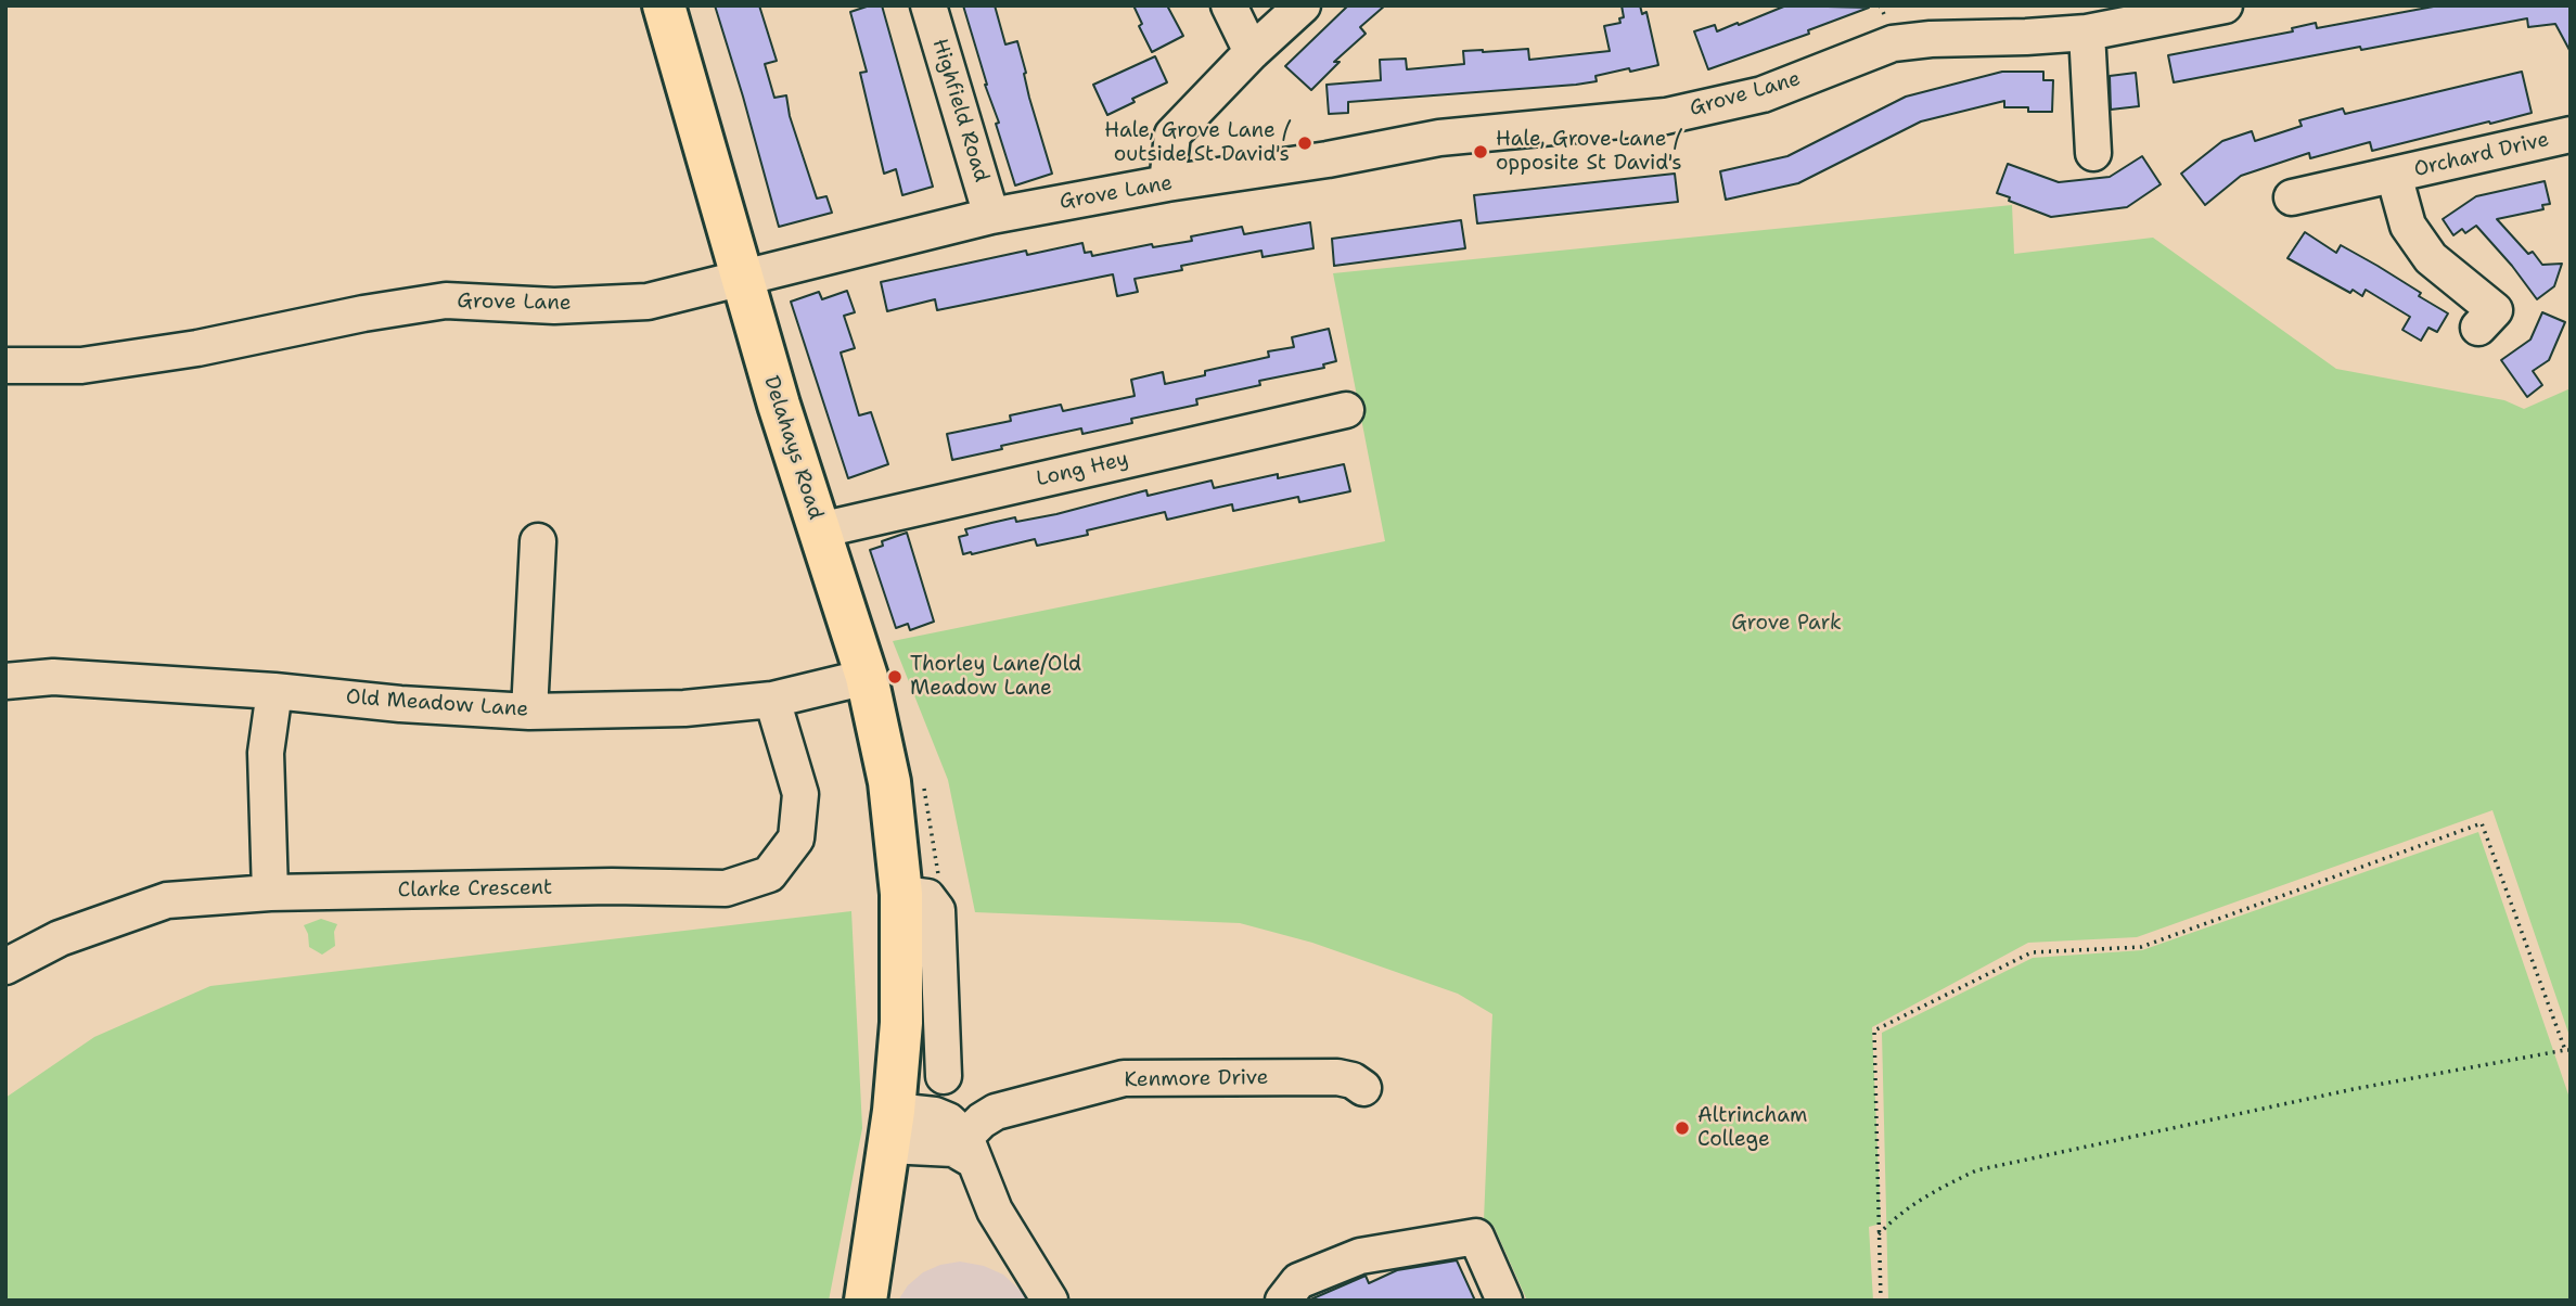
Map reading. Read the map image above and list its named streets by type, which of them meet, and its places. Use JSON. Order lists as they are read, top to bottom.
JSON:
{
  "streets": {
    "main road": ["Delahays Road"],
    "street": [
      "Grove Lane",
      "Highfield Road",
      "Orchard Drive",
      "Long Hey",
      "Old Meadow Lane",
      "Clarke Crescent",
      "Kenmore Drive"
    ]
  },
  "crossings": [
    ["Grove Lane", "Highfield Road"],
    ["Grove Lane", "Delahays Road"],
    ["Delahays Road", "Long Hey"],
    ["Delahays Road", "Old Meadow Lane"],
    ["Old Meadow Lane", "Clarke Crescent"]
  ],
  "parks": ["Grove Park"],
  "places": [
    "Hale, Grove Lane / outside St David's",
    "Hale, Grove Lane / opposite St David's",
    "Thorley Lane/Old Meadow Lane",
    "Altrincham College"
  ]
}
